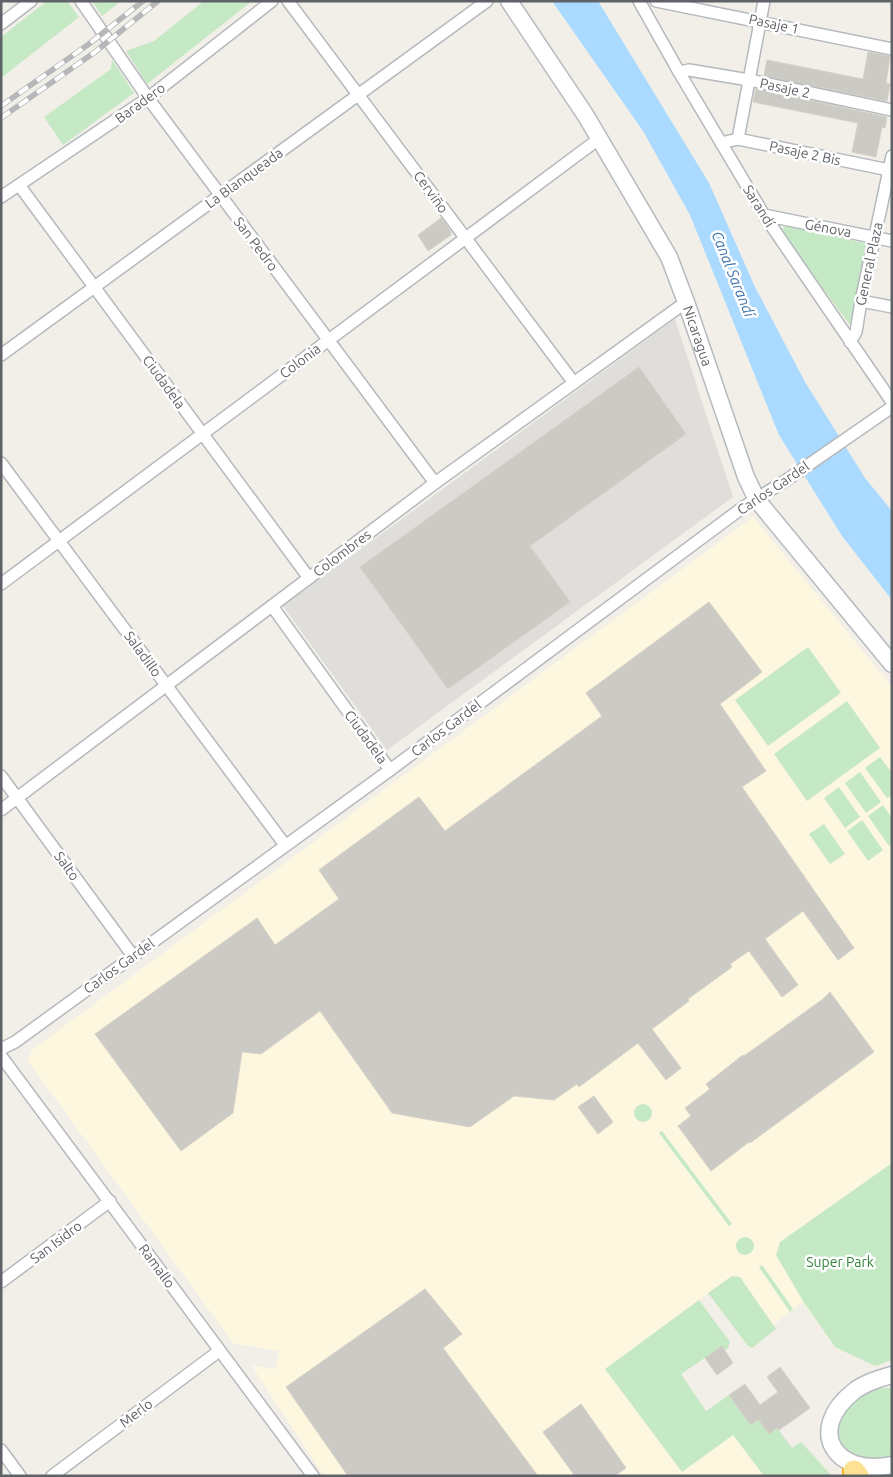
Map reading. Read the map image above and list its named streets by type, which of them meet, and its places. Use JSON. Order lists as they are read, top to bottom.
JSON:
{
  "streets": {
    "main road": ["Nicaragua"],
    "street": [
      "Pasaje 1",
      "Pasaje 2",
      "Baradero",
      "Pasaje 2 Bis",
      "La Blanqueada",
      "Cerviño",
      "Sarandí",
      "Génova",
      "San Pedro",
      "General Plaza",
      "Colonia",
      "Ciudadela",
      "Carlos Gardel",
      "Colombres",
      "Saladillo",
      "Salto",
      "San Isidro",
      "Ramallo",
      "Merlo"
    ]
  },
  "crossings": [
    ["Pasaje 2", "Sarandí"],
    ["Baradero", "San Pedro"],
    ["Baradero", "Ciudadela"],
    ["Pasaje 2 Bis", "Sarandí"],
    ["Pasaje 2 Bis", "General Plaza"],
    ["La Blanqueada", "Cerviño"],
    ["La Blanqueada", "San Pedro"],
    ["La Blanqueada", "Ciudadela"],
    ["Cerviño", "Colonia"],
    ["Cerviño", "Colombres"],
    ["Sarandí", "Génova"],
    ["Sarandí", "General Plaza"],
    ["Génova", "General Plaza"],
    ["San Pedro", "Colonia"],
    ["San Pedro", "Colombres"],
    ["Nicaragua", "Colonia"],
    ["Nicaragua", "Carlos Gardel"],
    ["Nicaragua", "Colombres"],
    ["Colonia", "Ciudadela"],
    ["Colonia", "Saladillo"],
    ["Ciudadela", "Carlos Gardel"],
    ["Ciudadela", "Colombres"],
    ["Carlos Gardel", "Saladillo"],
    ["Carlos Gardel", "Salto"],
    ["Colombres", "Saladillo"],
    ["Colombres", "Salto"],
    ["San Isidro", "Ramallo"],
    ["Ramallo", "Merlo"]
  ],
  "water": ["Canal Sarandí"],
  "parks": ["Super Park"]
}
